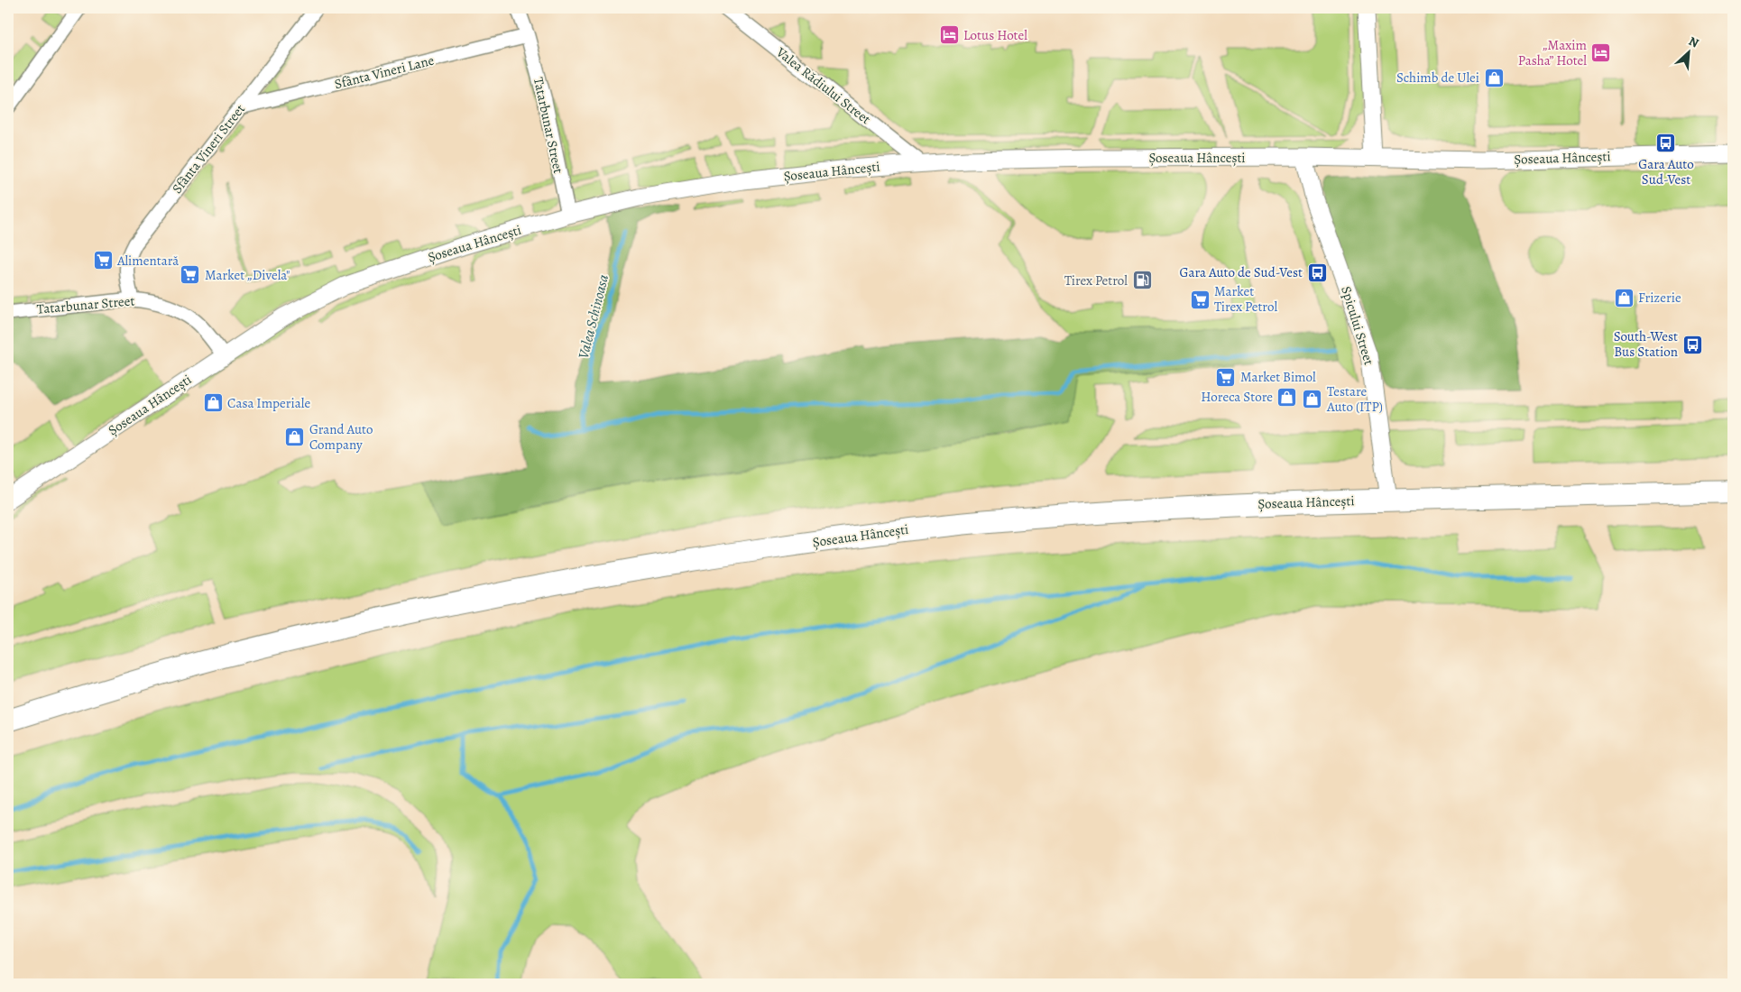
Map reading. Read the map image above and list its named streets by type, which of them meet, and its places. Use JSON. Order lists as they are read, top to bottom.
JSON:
{
  "streets": {
    "highway": ["Șoseaua Hâncești"],
    "street": [
      "Sfânta Vineri Lane",
      "Valea Rădiului Street",
      "Tatarbunar Street",
      "Sfânta Vineri Street",
      "Spicului Street"
    ]
  },
  "crossings": [
    ["Sfânta Vineri Lane", "Tatarbunar Street"],
    ["Sfânta Vineri Lane", "Sfânta Vineri Street"],
    ["Valea Rădiului Street", "Șoseaua Hâncești"],
    ["Tatarbunar Street", "Sfânta Vineri Street"],
    ["Tatarbunar Street", "Șoseaua Hâncești"],
    ["Șoseaua Hâncești", "Spicului Street"]
  ],
  "water": ["Valea Schinoasa"],
  "places": {
    "hotel": ["Lotus Hotel", "„Maxim Pasha” Hotel"],
    "shop": [
      "Schimb de Ulei",
      "Frizerie",
      "Horeca Store",
      "Testare Auto (ITP)",
      "Casa Imperiale",
      "Grand Auto Company"
    ],
    "bus stop": ["Gara Auto Sud-Vest", "Gara Auto de Sud-Vest", "South-West Bus Station"],
    "supermarket": [
      "Alimentară",
      "Market „Divela\"",
      "Market Tirex Petrol",
      "Market Bimol"
    ],
    "fuel station": ["Tirex Petrol"]
  },
  "north": "top right"
}
